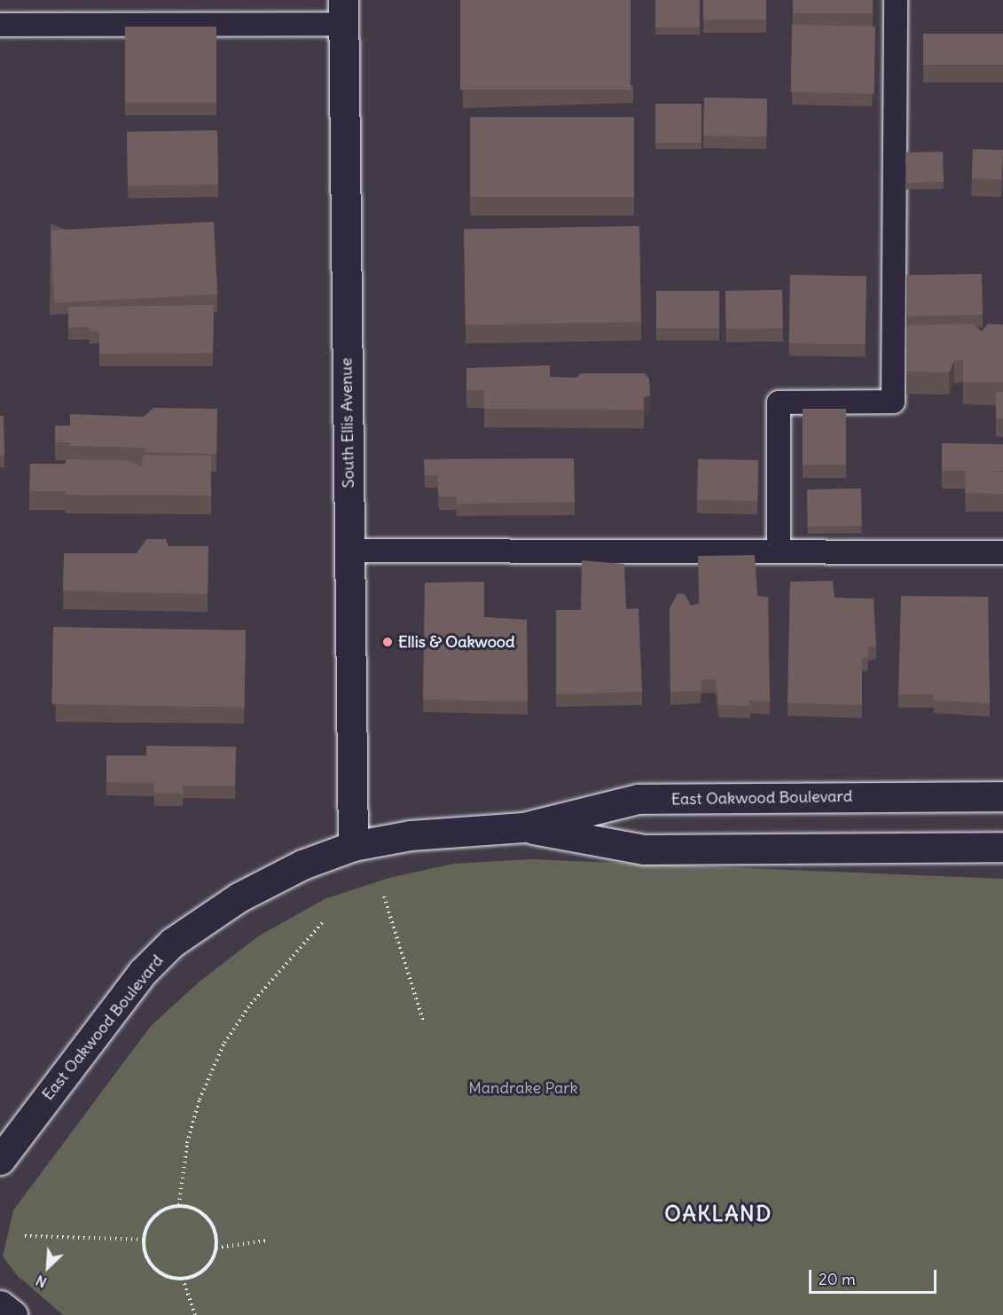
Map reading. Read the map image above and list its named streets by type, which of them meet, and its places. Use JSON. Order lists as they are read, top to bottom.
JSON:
{
  "streets": {
    "street": ["South Ellis Avenue", "East Oakwood Boulevard"]
  },
  "crossings": [
    ["South Ellis Avenue", "East Oakwood Boulevard"]
  ],
  "districts": ["OAKLAND"],
  "parks": ["Mandrake Park"],
  "places": ["Ellis & Oakwood"],
  "scale_bar": "20 m",
  "north": "bottom left"
}
